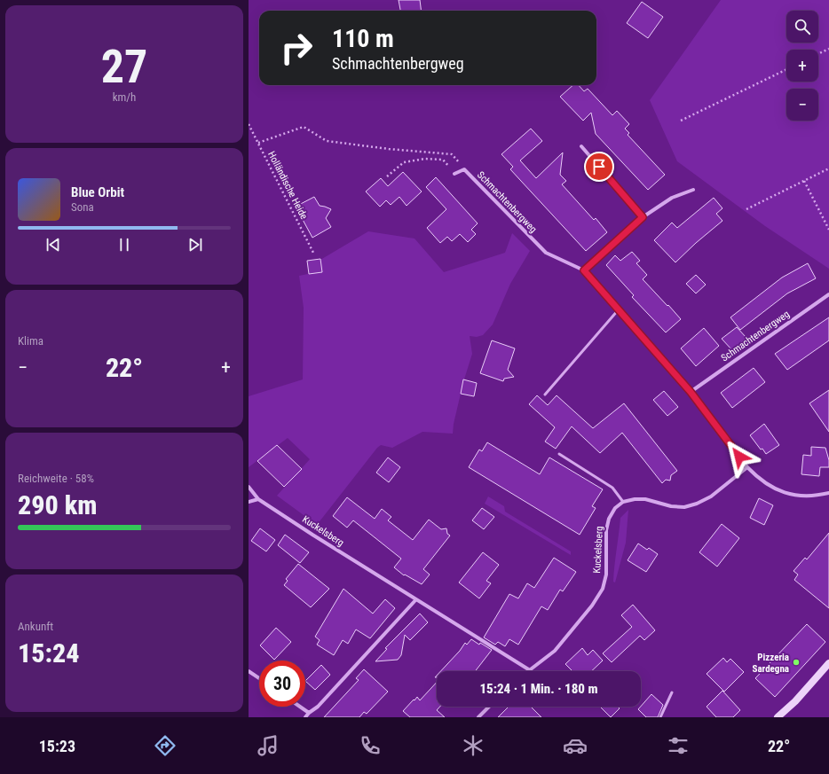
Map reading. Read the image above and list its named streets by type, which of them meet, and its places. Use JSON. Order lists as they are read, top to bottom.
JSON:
{
  "streets": {
    "street": ["Schmachtenbergweg", "Kuckelsberg"],
    "path": ["Holländische Heide"]
  },
  "places": ["Pizzeria Sardegna"],
  "page": {
    "tile": [
      ["27", "km/h"],
      "Klima",
      ["Reichweite · 58%", "290 km"],
      ["Ankunft", "15:24"]
    ],
    "map_buttons": ["+", "−"],
    "turn": ["110 m", "Schmachtenbergweg"],
    "song": ["Blue Orbit", "Sona"],
    "heat": ["−", "22°", "+"],
    "limit": "30",
    "trip": "15:24 · 1 Min. · 180 m",
    "tabs": ["15:23", "22°"]
  }
}
